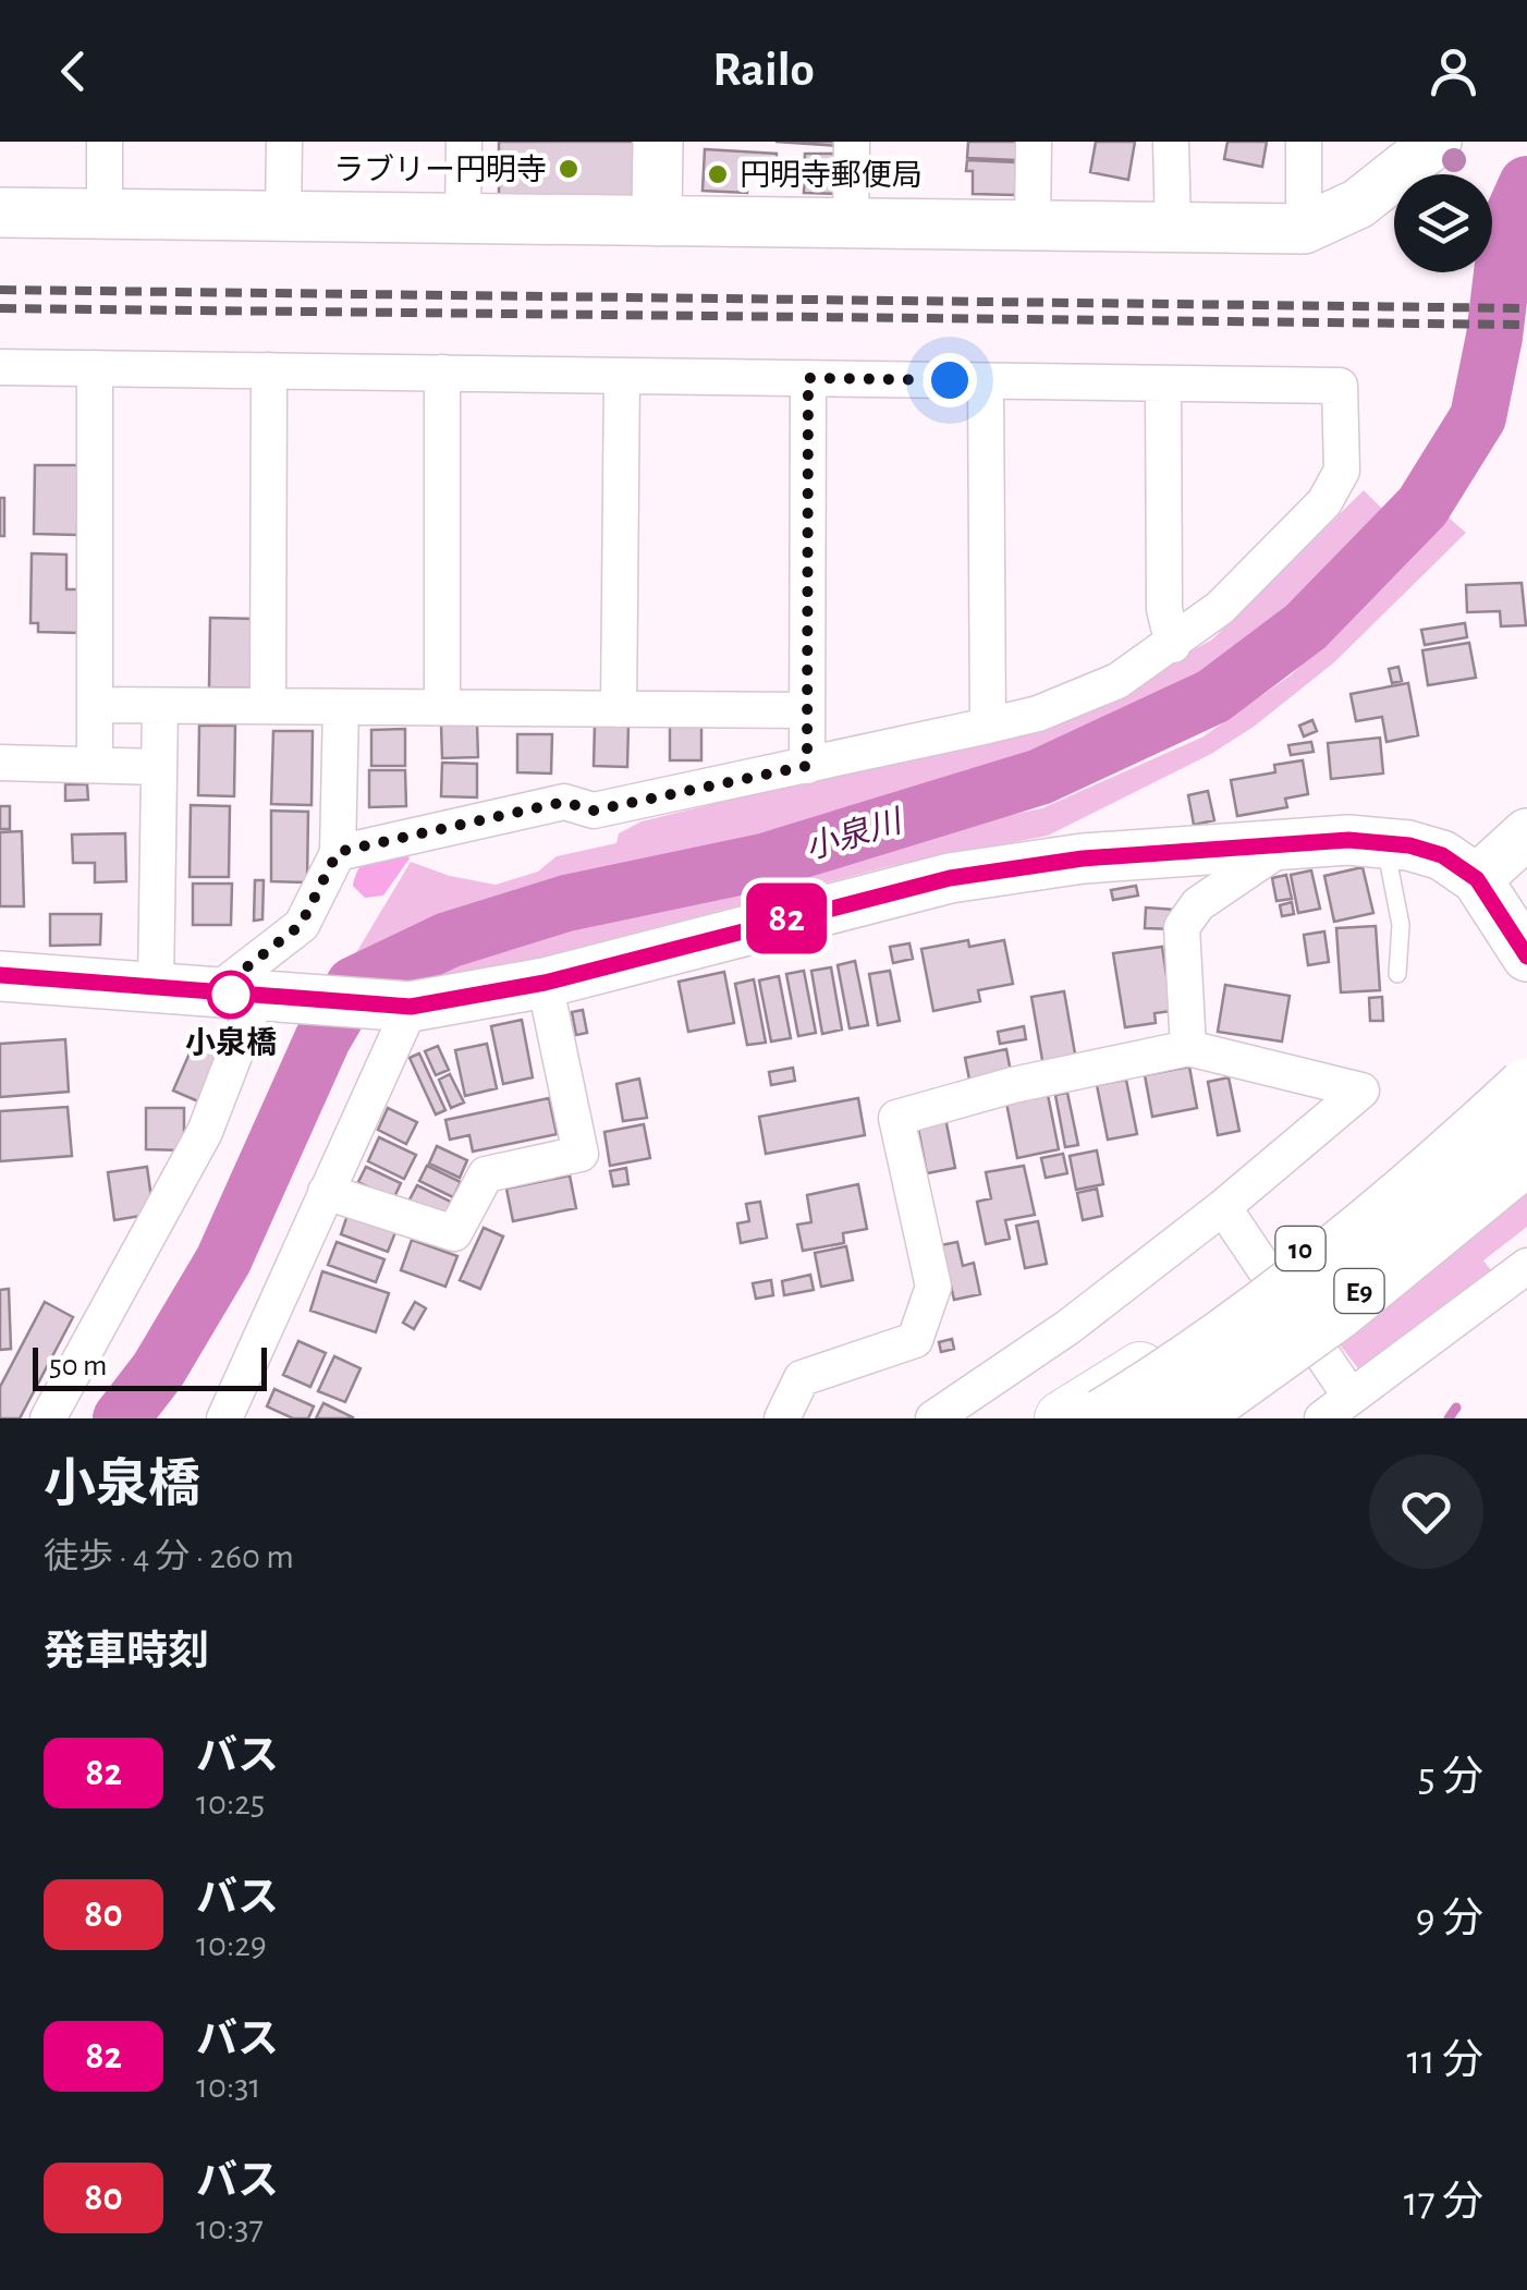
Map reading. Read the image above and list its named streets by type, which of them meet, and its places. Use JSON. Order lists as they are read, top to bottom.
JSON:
{
  "streets": {
    "highway": ["E9"],
    "main road": ["10"]
  },
  "water": ["小泉川"],
  "places": ["ラブリー円明寺", "円明寺郵便局", "小泉橋"],
  "lines": ["bus line 82"],
  "scale_bar": "50 m",
  "page": {
    "header": "Railo",
    "on_map": "82",
    "scale": "50 m",
    "heading": [
      ["小泉橋", "徒歩 · 4 分 · 260 m"],
      "発車時刻"
    ],
    "list": [
      {
        "mark": "82",
        "name": "バス",
        "note": "10:25",
        "value": "5 分"
      },
      {
        "mark": "80",
        "name": "バス",
        "note": "10:29",
        "value": "9 分"
      },
      {
        "mark": "82",
        "name": "バス",
        "note": "10:31",
        "value": "11 分"
      },
      {
        "mark": "80",
        "name": "バス",
        "note": "10:37",
        "value": "17 分"
      }
    ]
  }
}
